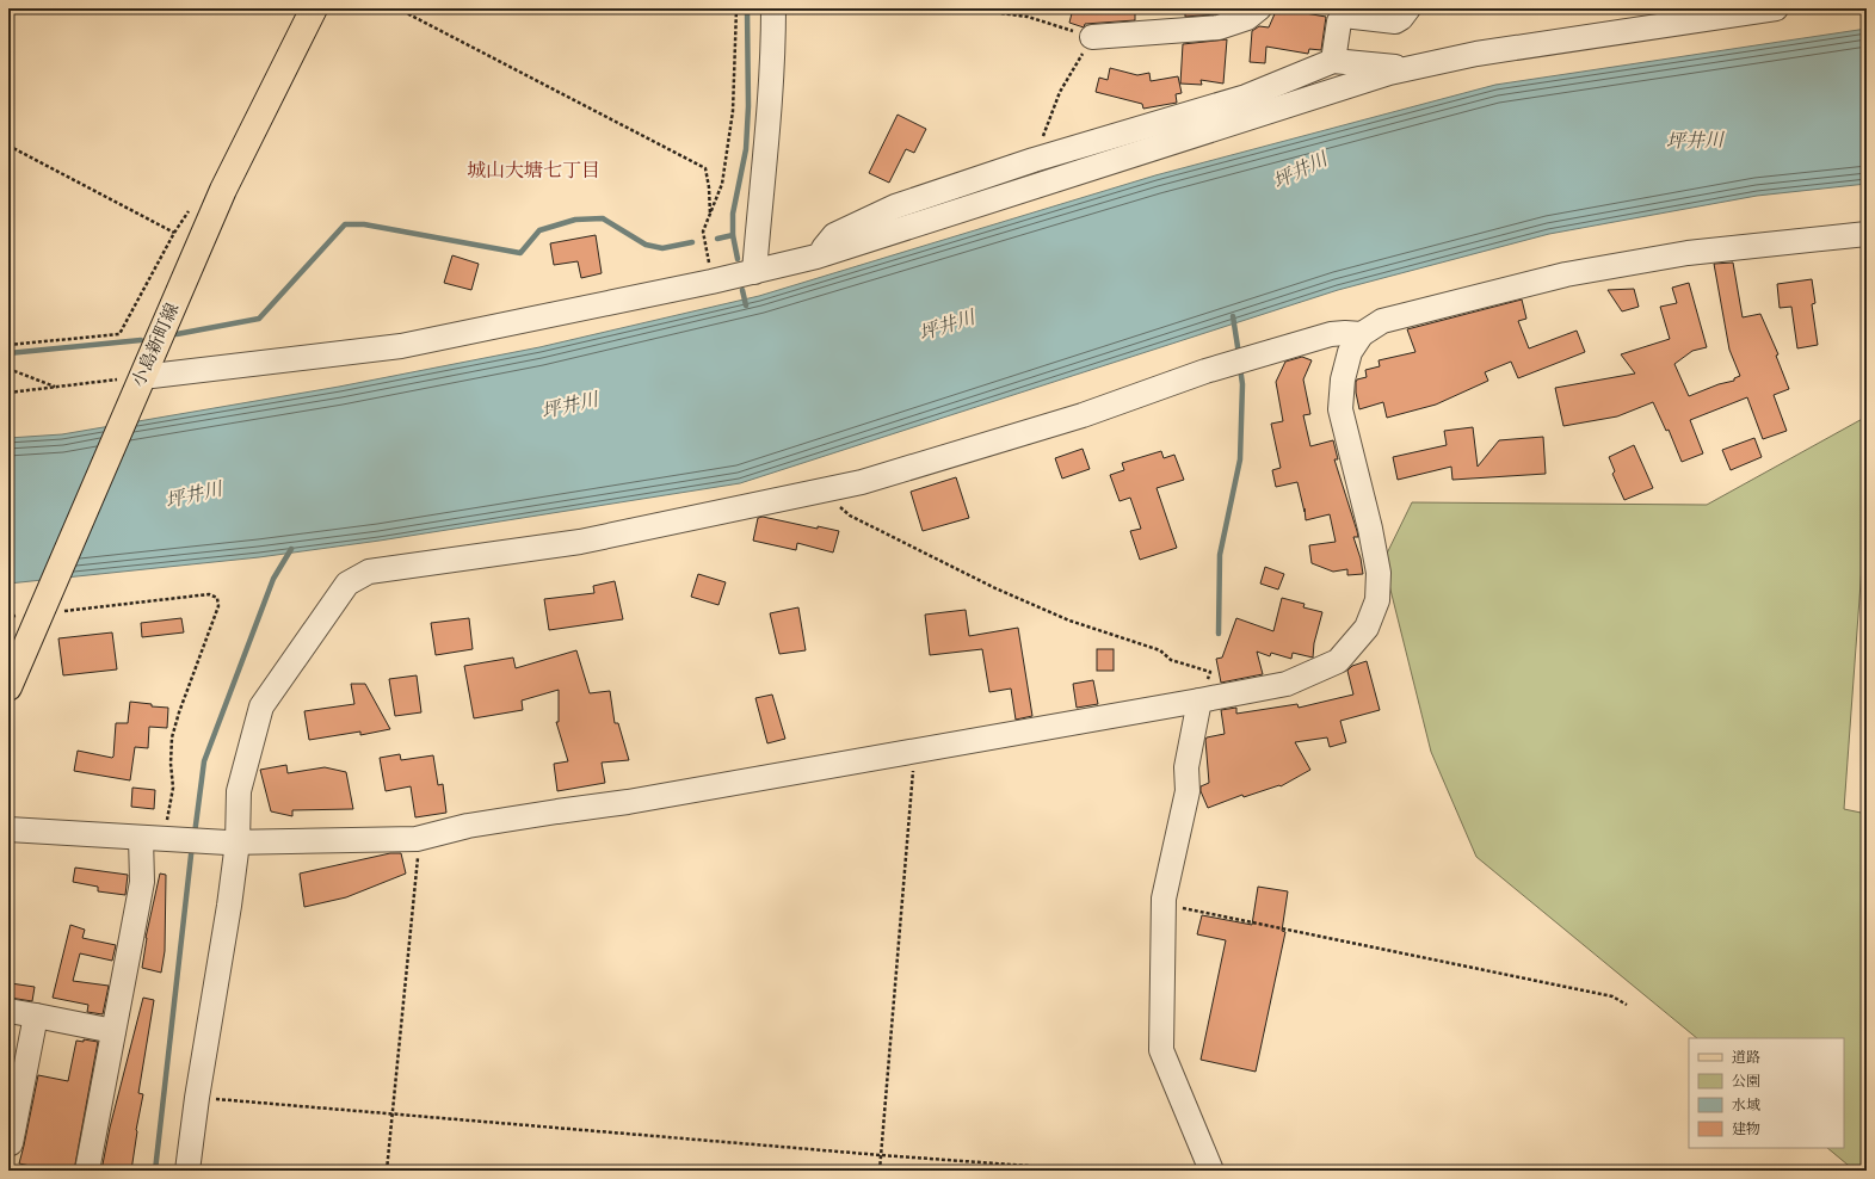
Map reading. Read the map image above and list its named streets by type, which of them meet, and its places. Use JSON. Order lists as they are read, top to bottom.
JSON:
{
  "streets": {
    "main road": ["小島新町線"]
  },
  "districts": ["城山大塘七丁目"],
  "water": ["坪井川"],
  "legend": [
    "道路",
    "公園",
    "水域",
    "建物"
  ]
}
